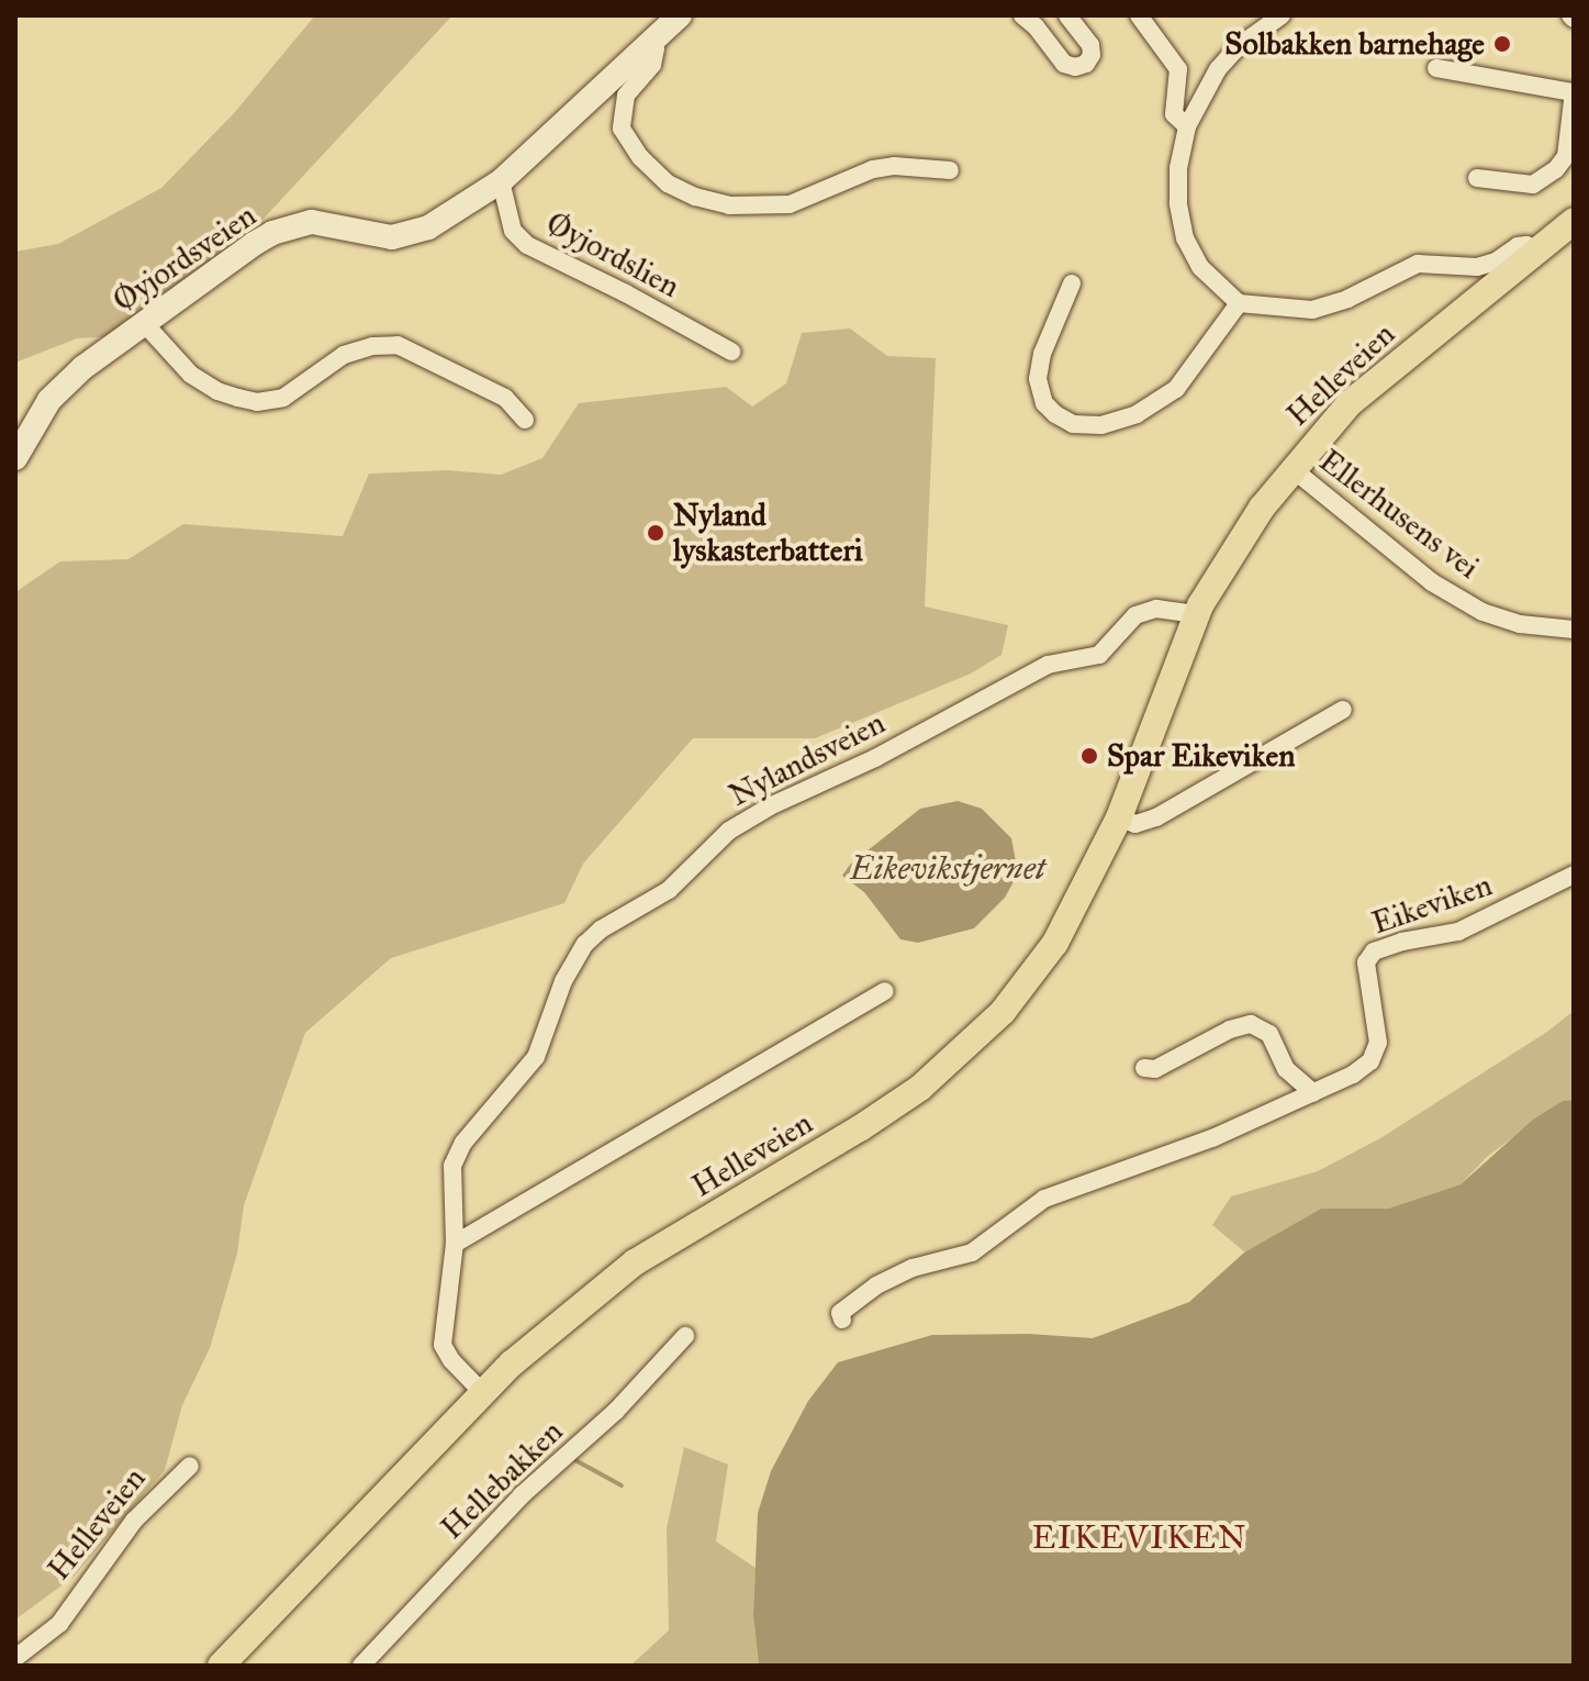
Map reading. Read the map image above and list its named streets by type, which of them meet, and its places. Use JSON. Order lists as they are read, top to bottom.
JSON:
{
  "streets": {
    "main road": ["Helleveien"],
    "street": [
      "Øyjordslien",
      "Øyjordsveien",
      "Ellerhusens vei",
      "Nylandsveien",
      "Eikeviken",
      "Hellebakken"
    ]
  },
  "crossings": [
    ["Øyjordslien", "Øyjordsveien"],
    ["Helleveien", "Ellerhusens vei"],
    ["Helleveien", "Nylandsveien"]
  ],
  "districts": ["EIKEVIKEN"],
  "water": ["Eikevikstjernet"],
  "places": ["Solbakken barnehage", "Nyland lyskasterbatteri", "Spar Eikeviken"]
}
